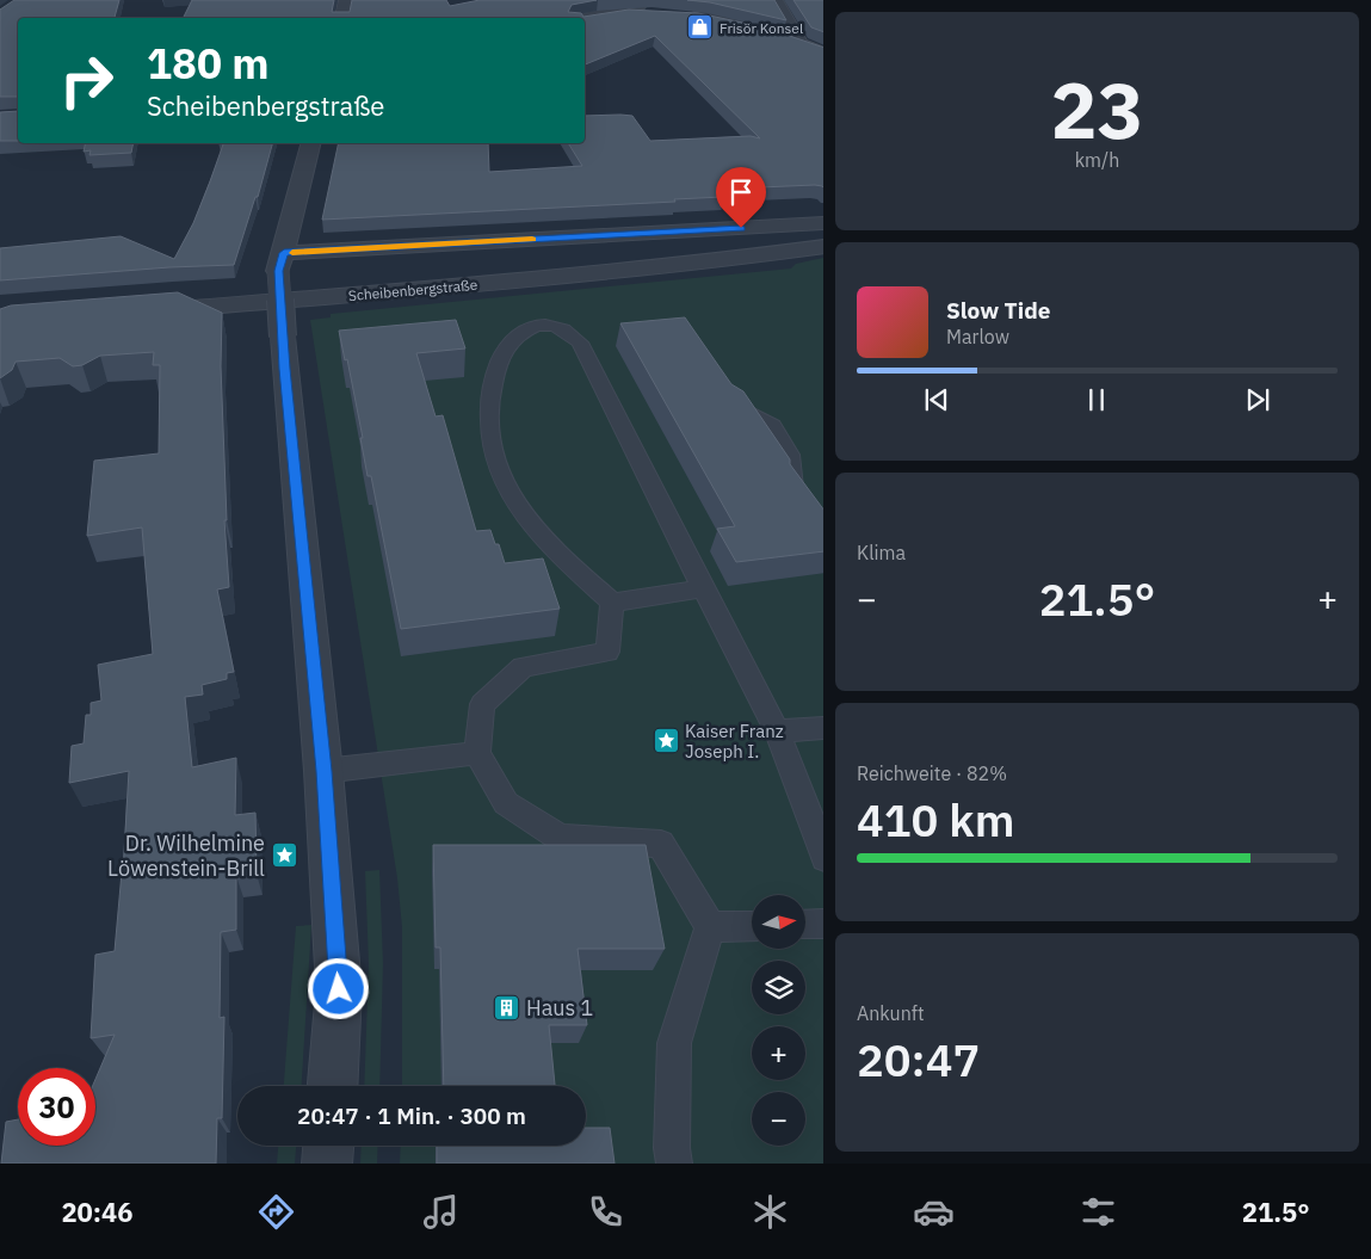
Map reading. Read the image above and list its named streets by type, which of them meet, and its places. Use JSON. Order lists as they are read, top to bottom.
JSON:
{
  "streets": {
    "street": ["Scheibenbergstraße"]
  },
  "places": {
    "shop": ["Frisör Konsel"],
    "place": ["Kaiser Franz Joseph I.", "Dr. Wilhelmine Löwenstein-Brill"],
    "building": ["Haus 1"]
  },
  "north": "right",
  "page": {
    "tile": [
      ["23", "km/h"],
      "Klima",
      ["Reichweite · 82%", "410 km"],
      ["Ankunft", "20:47"]
    ],
    "turn": ["180 m", "Scheibenbergstraße"],
    "song": ["Slow Tide", "Marlow"],
    "heat": ["−", "21.5°", "+"],
    "map_buttons": ["+", "−"],
    "limit": "30",
    "trip": "20:47 · 1 Min. · 300 m",
    "tabs": ["20:46", "21.5°"]
  }
}
